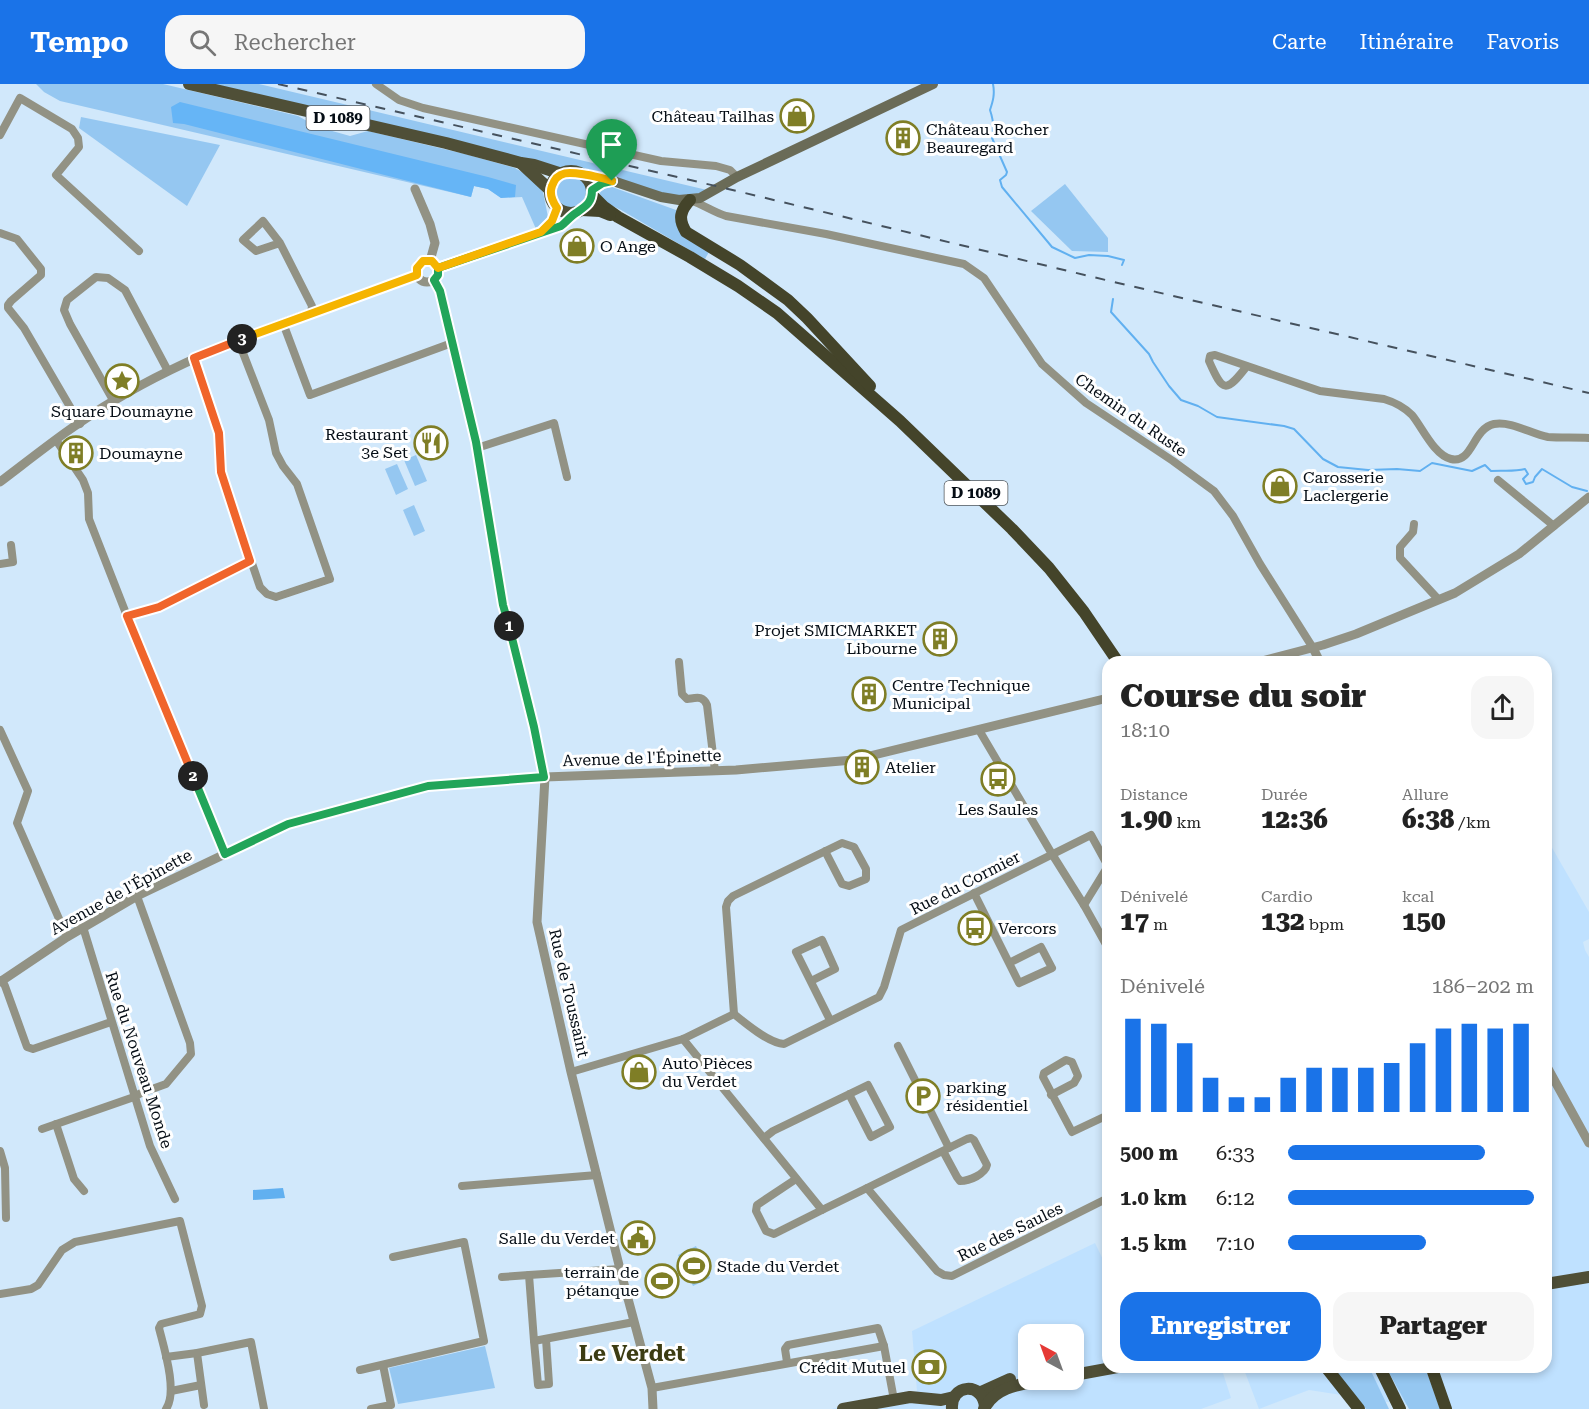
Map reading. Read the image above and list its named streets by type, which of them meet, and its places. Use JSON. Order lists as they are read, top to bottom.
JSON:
{
  "streets": {
    "highway": ["D 1089"],
    "street": [
      "Chemin du Ruste",
      "Avenue de l'Épinette",
      "Rue du Cormier",
      "Rue de Toussaint",
      "Rue du Nouveau Monde",
      "Rue des Saules"
    ]
  },
  "crossings": [
    ["D 1089", "Chemin du Ruste"],
    ["Avenue de l'Épinette", "Rue de Toussaint"],
    ["Avenue de l'Épinette", "Rue du Nouveau Monde"]
  ],
  "districts": ["Le Verdet"],
  "places": {
    "shop": [
      "Château Tailhas",
      "O Ange",
      "Carosserie Laclergerie",
      "Auto Pièces du Verdet"
    ],
    "building": [
      "Château Rocher Beauregard",
      "Doumayne",
      "Projet SMICMARKET Libourne",
      "Centre Technique Municipal",
      "Atelier"
    ],
    "place": ["Square Doumayne"],
    "restaurant": ["Restaurant 3e Set"],
    "bus stop": ["Les Saules", "Vercors"],
    "parking": ["parking résidentiel"],
    "public building": ["Salle du Verdet"],
    "sports": ["Stade du Verdet", "terrain de pétanque"],
    "bank": ["Crédit Mutuel"]
  },
  "north": "top left",
  "page": {
    "header": "Tempo",
    "search": "Rechercher",
    "nav": ["Carte", "Itinéraire", "Favoris"],
    "pins": ["3", "1", "2"],
    "heading": ["Course du soir", "18:10"],
    "stats": [
      ["Distance", "1.90 km"],
      ["Durée", "12:36"],
      ["Allure", "6:38 /km"],
      ["Dénivelé", "17 m"],
      ["Cardio", "132 bpm"],
      ["kcal", "150"]
    ],
    "chart": ["Dénivelé", "186–202 m"],
    "list": [
      {
        "name": "500 m",
        "note": "6:33"
      },
      {
        "name": "1.0 km",
        "note": "6:12"
      },
      {
        "name": "1.5 km",
        "note": "7:10"
      }
    ],
    "buttons": ["Enregistrer", "Partager"]
  }
}
